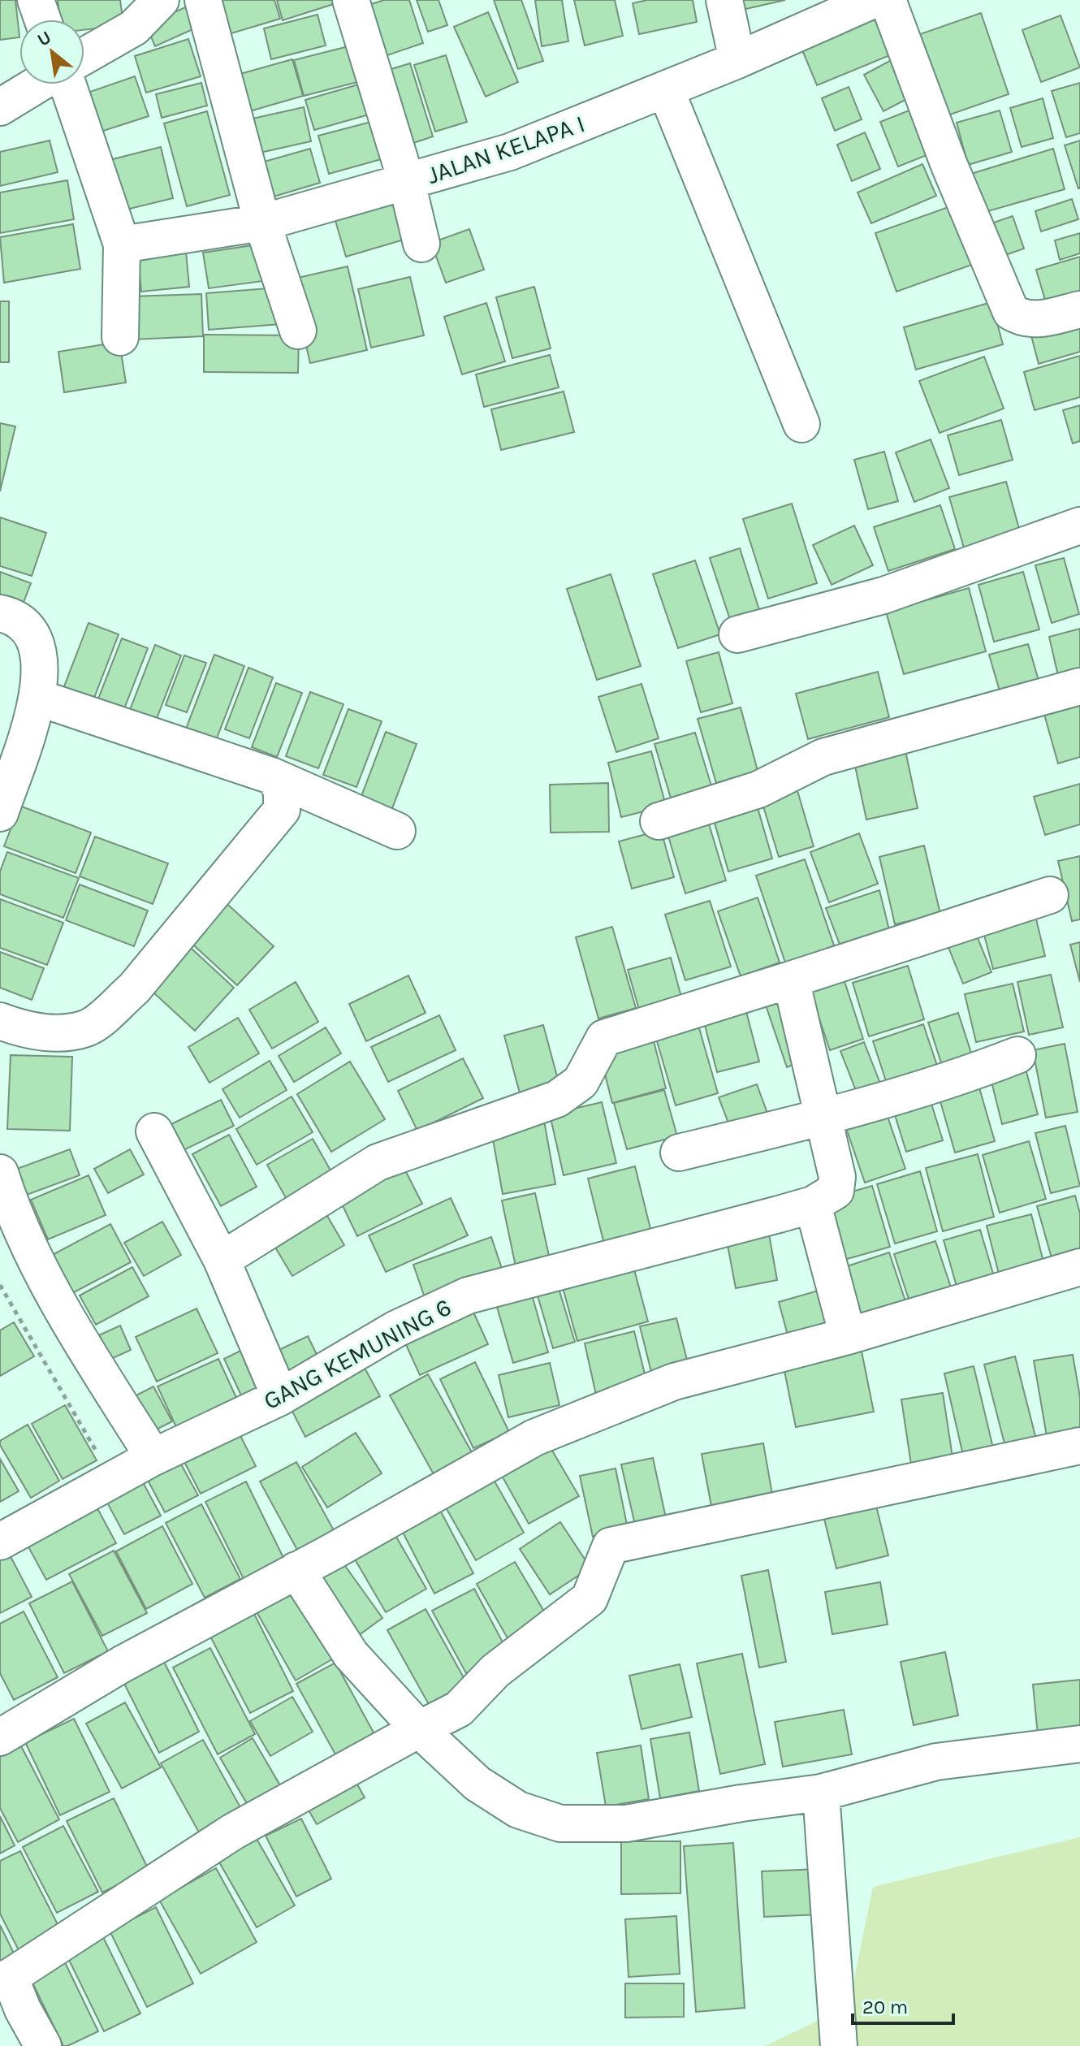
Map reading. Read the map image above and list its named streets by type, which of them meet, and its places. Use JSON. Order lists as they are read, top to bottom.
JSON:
{
  "streets": {
    "street": ["JALAN KELAPA I", "GANG KEMUNING 6"]
  },
  "scale_bar": "20 m",
  "north": "top left"
}
